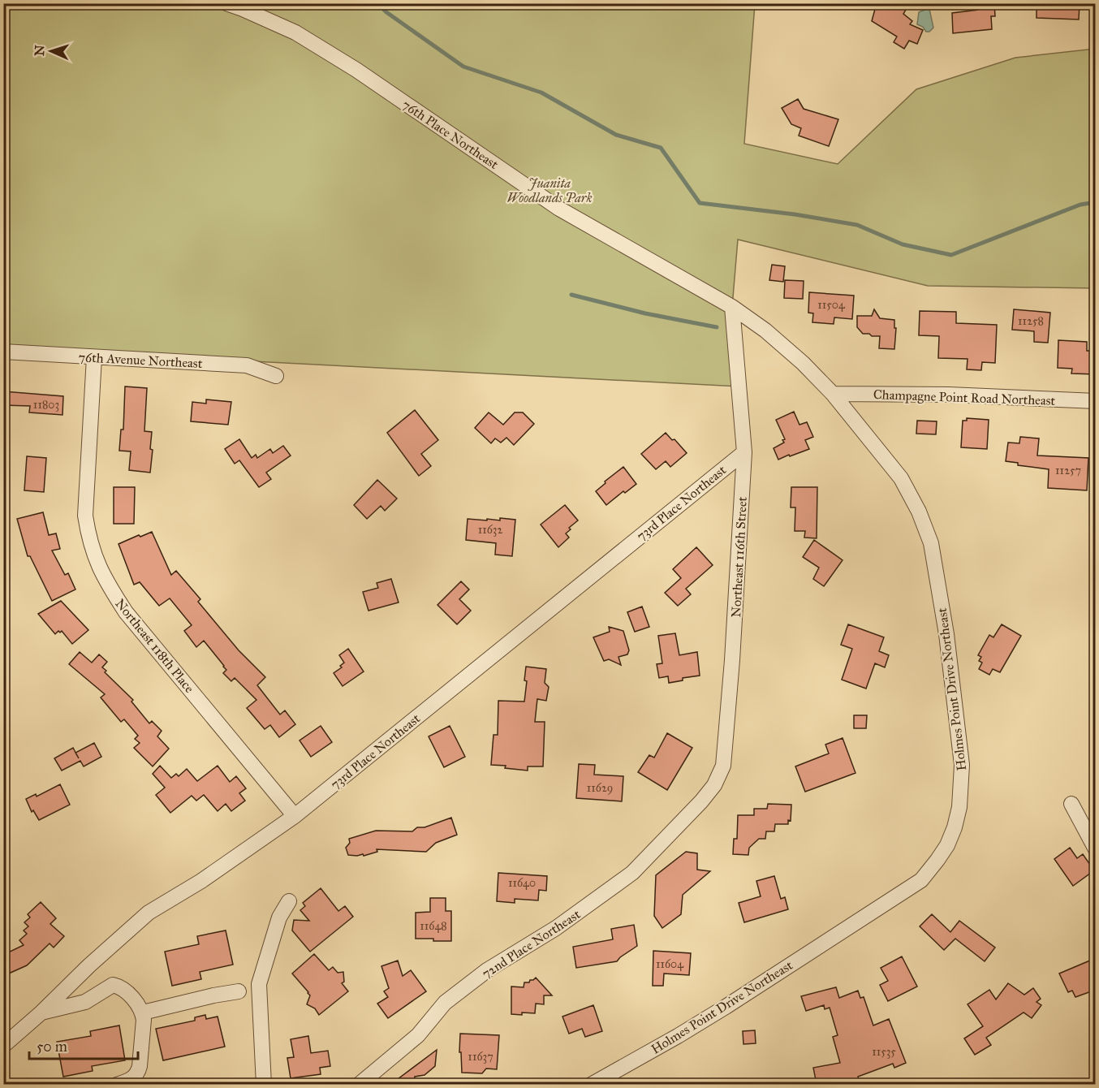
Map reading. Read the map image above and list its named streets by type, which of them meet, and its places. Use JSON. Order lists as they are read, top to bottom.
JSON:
{
  "streets": {
    "street": [
      "76th Place Northeast",
      "76th Avenue Northeast",
      "Champagne Point Road Northeast",
      "73rd Place Northeast",
      "Northeast 116th Street",
      "Northeast 118th Place",
      "Holmes Point Drive Northeast",
      "72nd Place Northeast"
    ]
  },
  "crossings": [
    ["76th Place Northeast", "Champagne Point Road Northeast"],
    ["76th Place Northeast", "Northeast 116th Street"],
    ["76th Place Northeast", "Holmes Point Drive Northeast"],
    ["76th Avenue Northeast", "Northeast 118th Place"],
    ["Champagne Point Road Northeast", "Holmes Point Drive Northeast"],
    ["73rd Place Northeast", "Northeast 116th Street"],
    ["73rd Place Northeast", "Northeast 118th Place"],
    ["Northeast 116th Street", "72nd Place Northeast"]
  ],
  "parks": ["Juanita Woodlands Park"],
  "house_numbers": [
    "11504",
    "11258",
    "11803",
    "11257",
    "11632",
    "11629",
    "11640",
    "11648",
    "11604",
    "11535",
    "11637"
  ],
  "scale_bar": "50 m",
  "north": "left"
}
